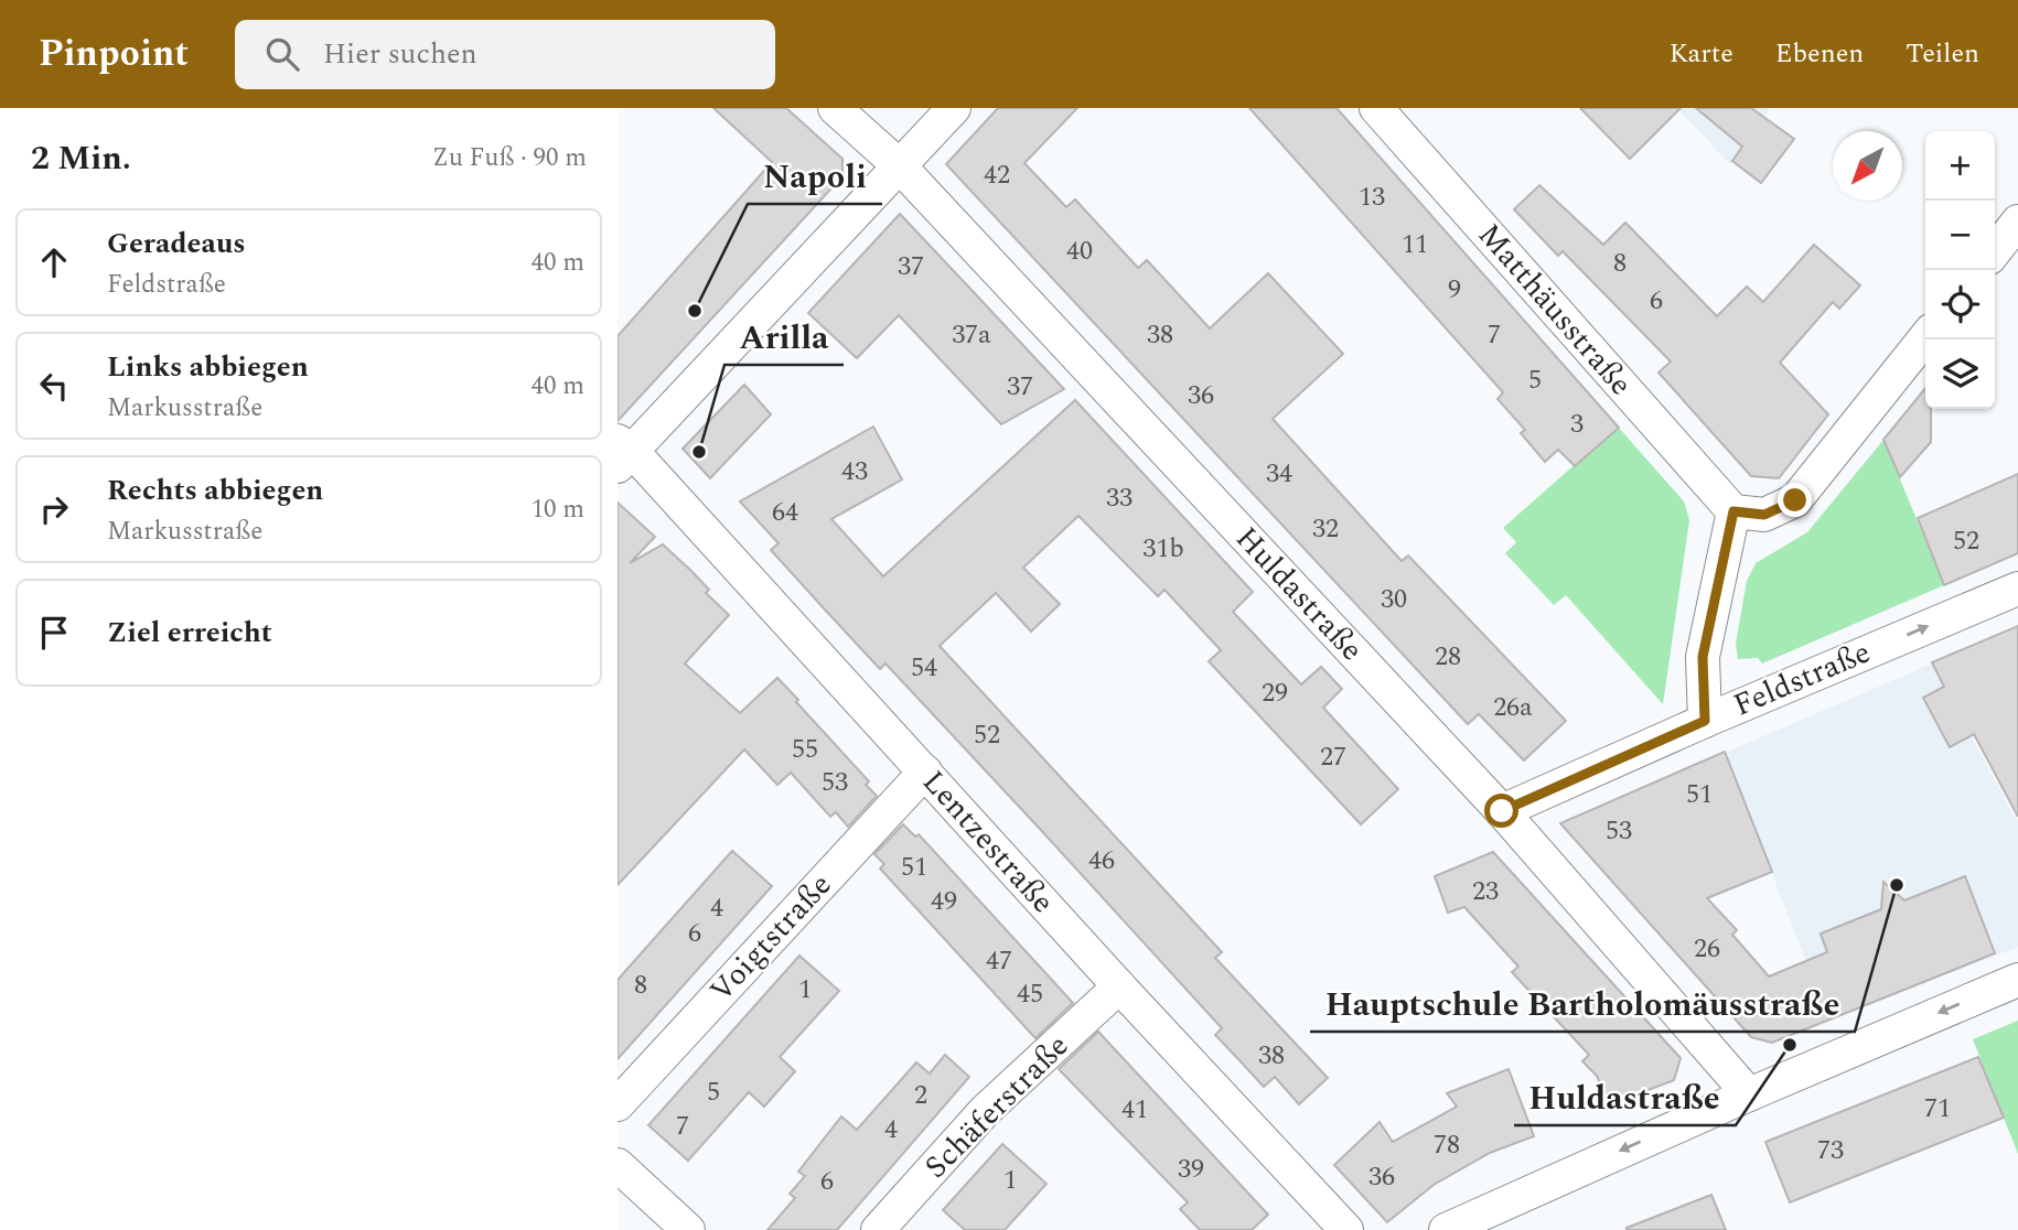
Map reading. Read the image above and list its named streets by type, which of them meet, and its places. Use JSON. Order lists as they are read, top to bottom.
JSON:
{
  "streets": {
    "street": [
      "Matthäusstraße",
      "Huldastraße",
      "Feldstraße",
      "Lentzestraße",
      "Voigtstraße",
      "Schäferstraße"
    ]
  },
  "crossings": [
    ["Huldastraße", "Feldstraße"],
    ["Lentzestraße", "Voigtstraße"],
    ["Lentzestraße", "Schäferstraße"]
  ],
  "one_way": ["Feldstraße"],
  "places": [
    "Napoli",
    "Arilla",
    "Hauptschule Bartholomäusstraße",
    "Huldastraße"
  ],
  "house_numbers": [
    "42",
    "13",
    "11",
    "40",
    "8",
    "37",
    "9",
    "6",
    "37a",
    "38",
    "7",
    "5",
    "37",
    "36",
    "3",
    "43",
    "34",
    "33",
    "64",
    "32",
    "52",
    "31b",
    "30",
    "28",
    "54",
    "29",
    "26a",
    "52",
    "55",
    "27",
    "53",
    "51",
    "53",
    "46",
    "51",
    "23",
    "49",
    "4",
    "6",
    "26",
    "47",
    "8",
    "1",
    "45",
    "38",
    "5",
    "2",
    "71",
    "41",
    "7",
    "4",
    "78",
    "73",
    "39",
    "36",
    "1",
    "6"
  ],
  "north": "bottom left",
  "page": {
    "header": "Pinpoint",
    "search": "Hier suchen",
    "nav": ["Karte", "Ebenen", "Teilen"],
    "heading": ["2 Min.", "Zu Fuß · 90 m"],
    "map_buttons": ["+", "−"],
    "list": [
      ["Geradeaus", "Feldstraße", "40 m"],
      ["Links abbiegen", "Markusstraße", "40 m"],
      ["Rechts abbiegen", "Markusstraße", "10 m"],
      "Ziel erreicht"
    ]
  }
}
